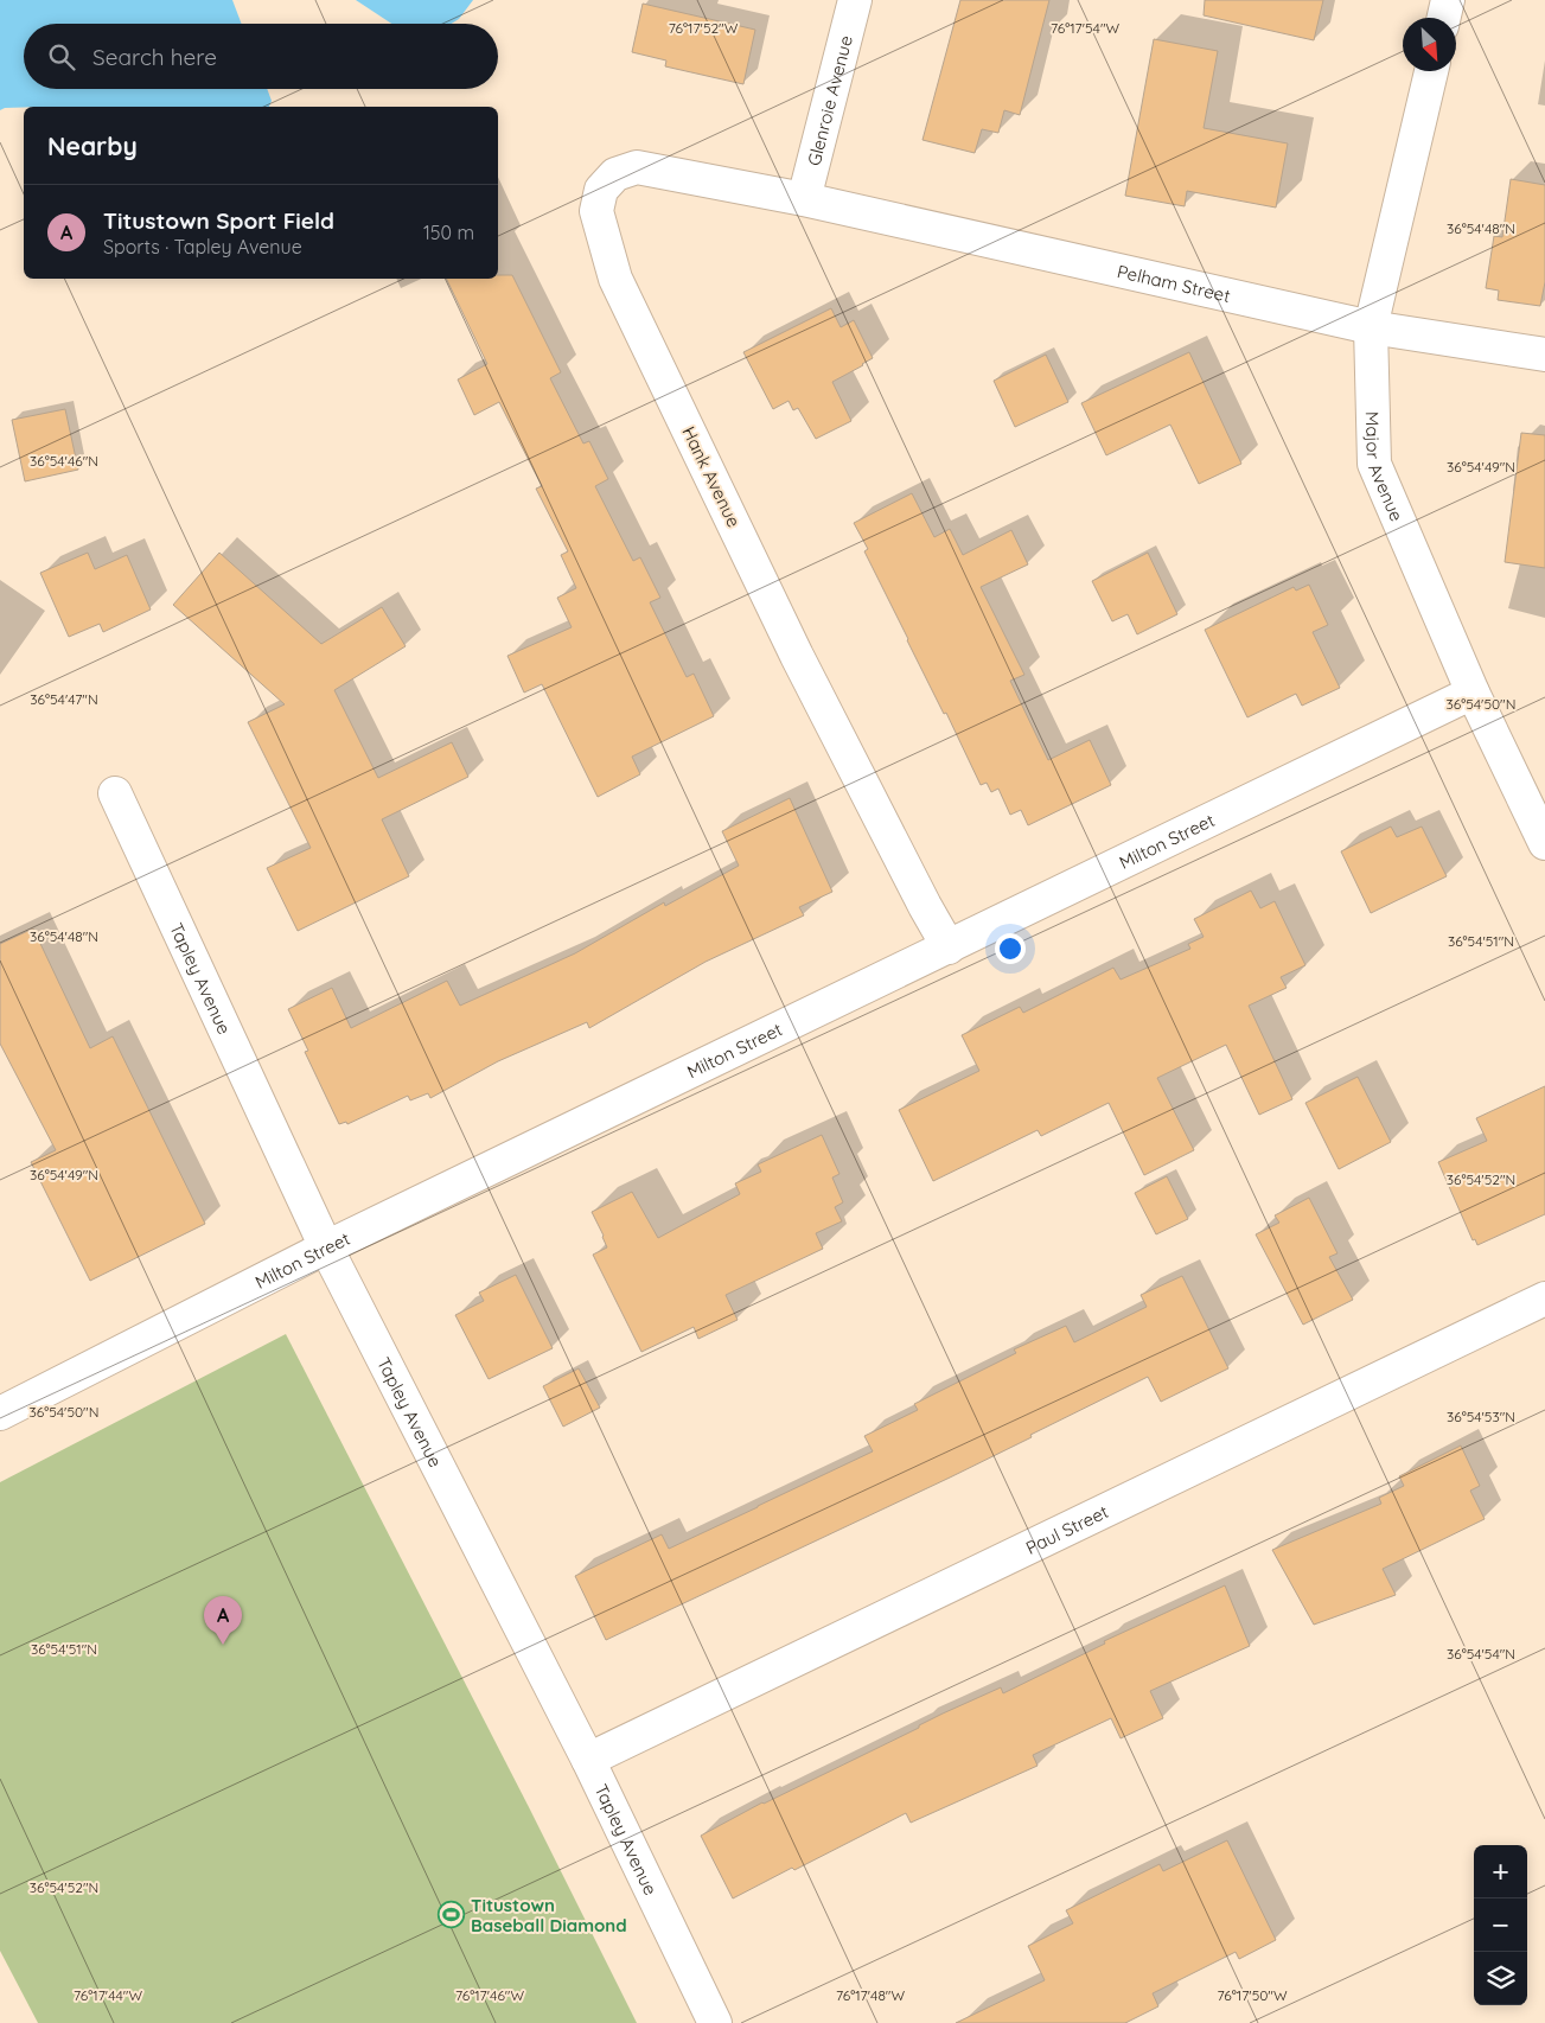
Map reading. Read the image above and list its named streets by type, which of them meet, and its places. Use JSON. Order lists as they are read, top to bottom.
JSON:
{
  "streets": {
    "street": [
      "Glenroie Avenue",
      "Pelham Street",
      "Major Avenue",
      "Hank Avenue",
      "Milton Street",
      "Tapley Avenue",
      "Paul Street"
    ]
  },
  "crossings": [
    ["Glenroie Avenue", "Pelham Street"],
    ["Glenroie Avenue", "Hank Avenue"],
    ["Pelham Street", "Major Avenue"],
    ["Pelham Street", "Hank Avenue"],
    ["Major Avenue", "Milton Street"],
    ["Hank Avenue", "Milton Street"],
    ["Milton Street", "Tapley Avenue"],
    ["Tapley Avenue", "Paul Street"]
  ],
  "places": {
    "sports": ["Titustown Baseball Diamond"]
  },
  "north": "bottom right",
  "page": {
    "search": "Search here",
    "heading": "Nearby",
    "list": [
      {
        "mark": "A",
        "name": "Titustown Sport Field",
        "note": "Sports · Tapley Avenue",
        "value": "150 m"
      }
    ],
    "pins": "A",
    "map_buttons": ["+", "−"]
  },
  "coordinates": [
    "76°17'52\"W",
    "76°17'54\"W",
    "36°54'48\"N",
    "36°54'46\"N",
    "36°54'49\"N",
    "36°54'47\"N",
    "36°54'50\"N",
    "36°54'51\"N",
    "36°54'52\"N",
    "36°54'53\"N",
    "36°54'54\"N",
    "76°17'44\"W",
    "76°17'46\"W",
    "76°17'48\"W",
    "76°17'50\"W"
  ]
}
